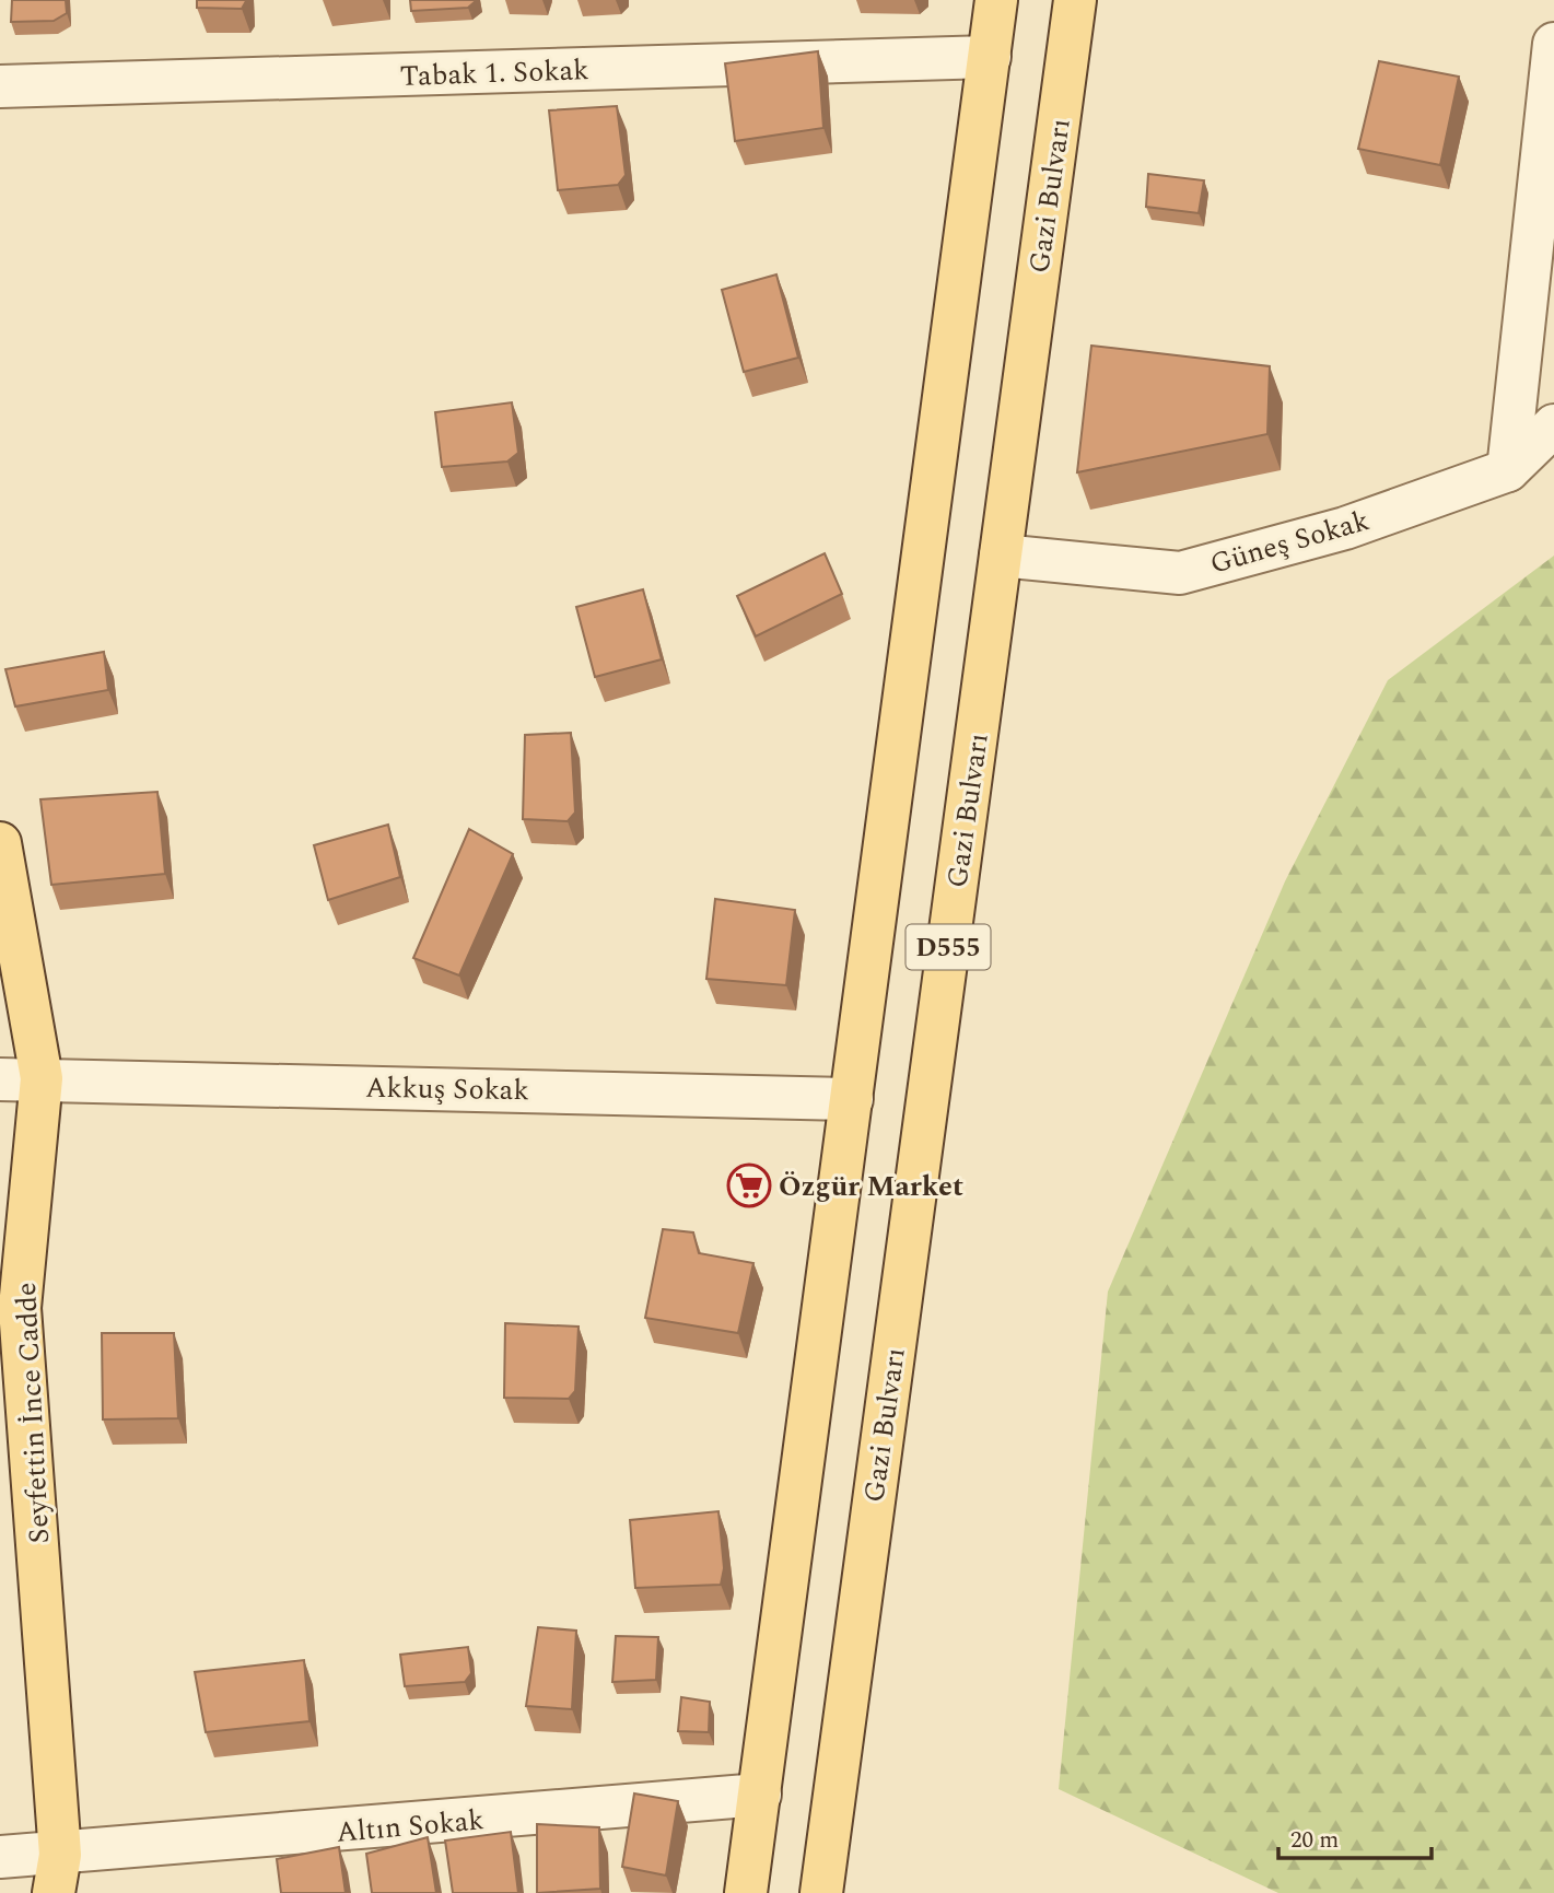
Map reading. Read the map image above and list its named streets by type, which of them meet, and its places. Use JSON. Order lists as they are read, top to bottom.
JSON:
{
  "streets": {
    "main road": ["Gazi Bulvarı", "D555", "Seyfettin İnce Cadde"],
    "street": [
      "Tabak 1. Sokak",
      "Güneş Sokak",
      "Akkuş Sokak",
      "Altın Sokak"
    ]
  },
  "crossings": [
    ["Tabak 1. Sokak", "D555"],
    ["Gazi Bulvarı", "Güneş Sokak"],
    ["D555", "Akkuş Sokak"],
    ["D555", "Altın Sokak"],
    ["Akkuş Sokak", "Seyfettin İnce Cadde"],
    ["Seyfettin İnce Cadde", "Altın Sokak"]
  ],
  "places": {
    "supermarket": ["Özgür Market"]
  },
  "scale_bar": "20 m"
}
